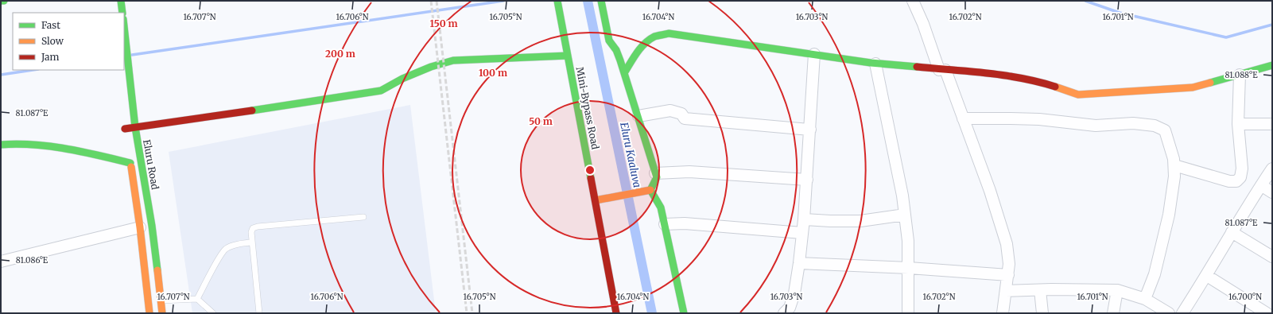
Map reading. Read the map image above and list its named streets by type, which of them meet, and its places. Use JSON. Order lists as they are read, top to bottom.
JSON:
{
  "streets": {
    "street": ["Mini-Bypass Road", "Eluru Road"]
  },
  "water": ["Eluru Kaaluva"],
  "legend": ["Fast", "Slow", "Jam"],
  "coordinates": [
    "16.707°N",
    "16.706°N",
    "16.705°N",
    "16.704°N",
    "16.703°N",
    "16.702°N",
    "16.701°N",
    "81.088°E",
    "81.087°E",
    "81.086°E",
    "16.700°N"
  ],
  "rings": [
    "150 m",
    "200 m",
    "100 m",
    "50 m"
  ]
}
